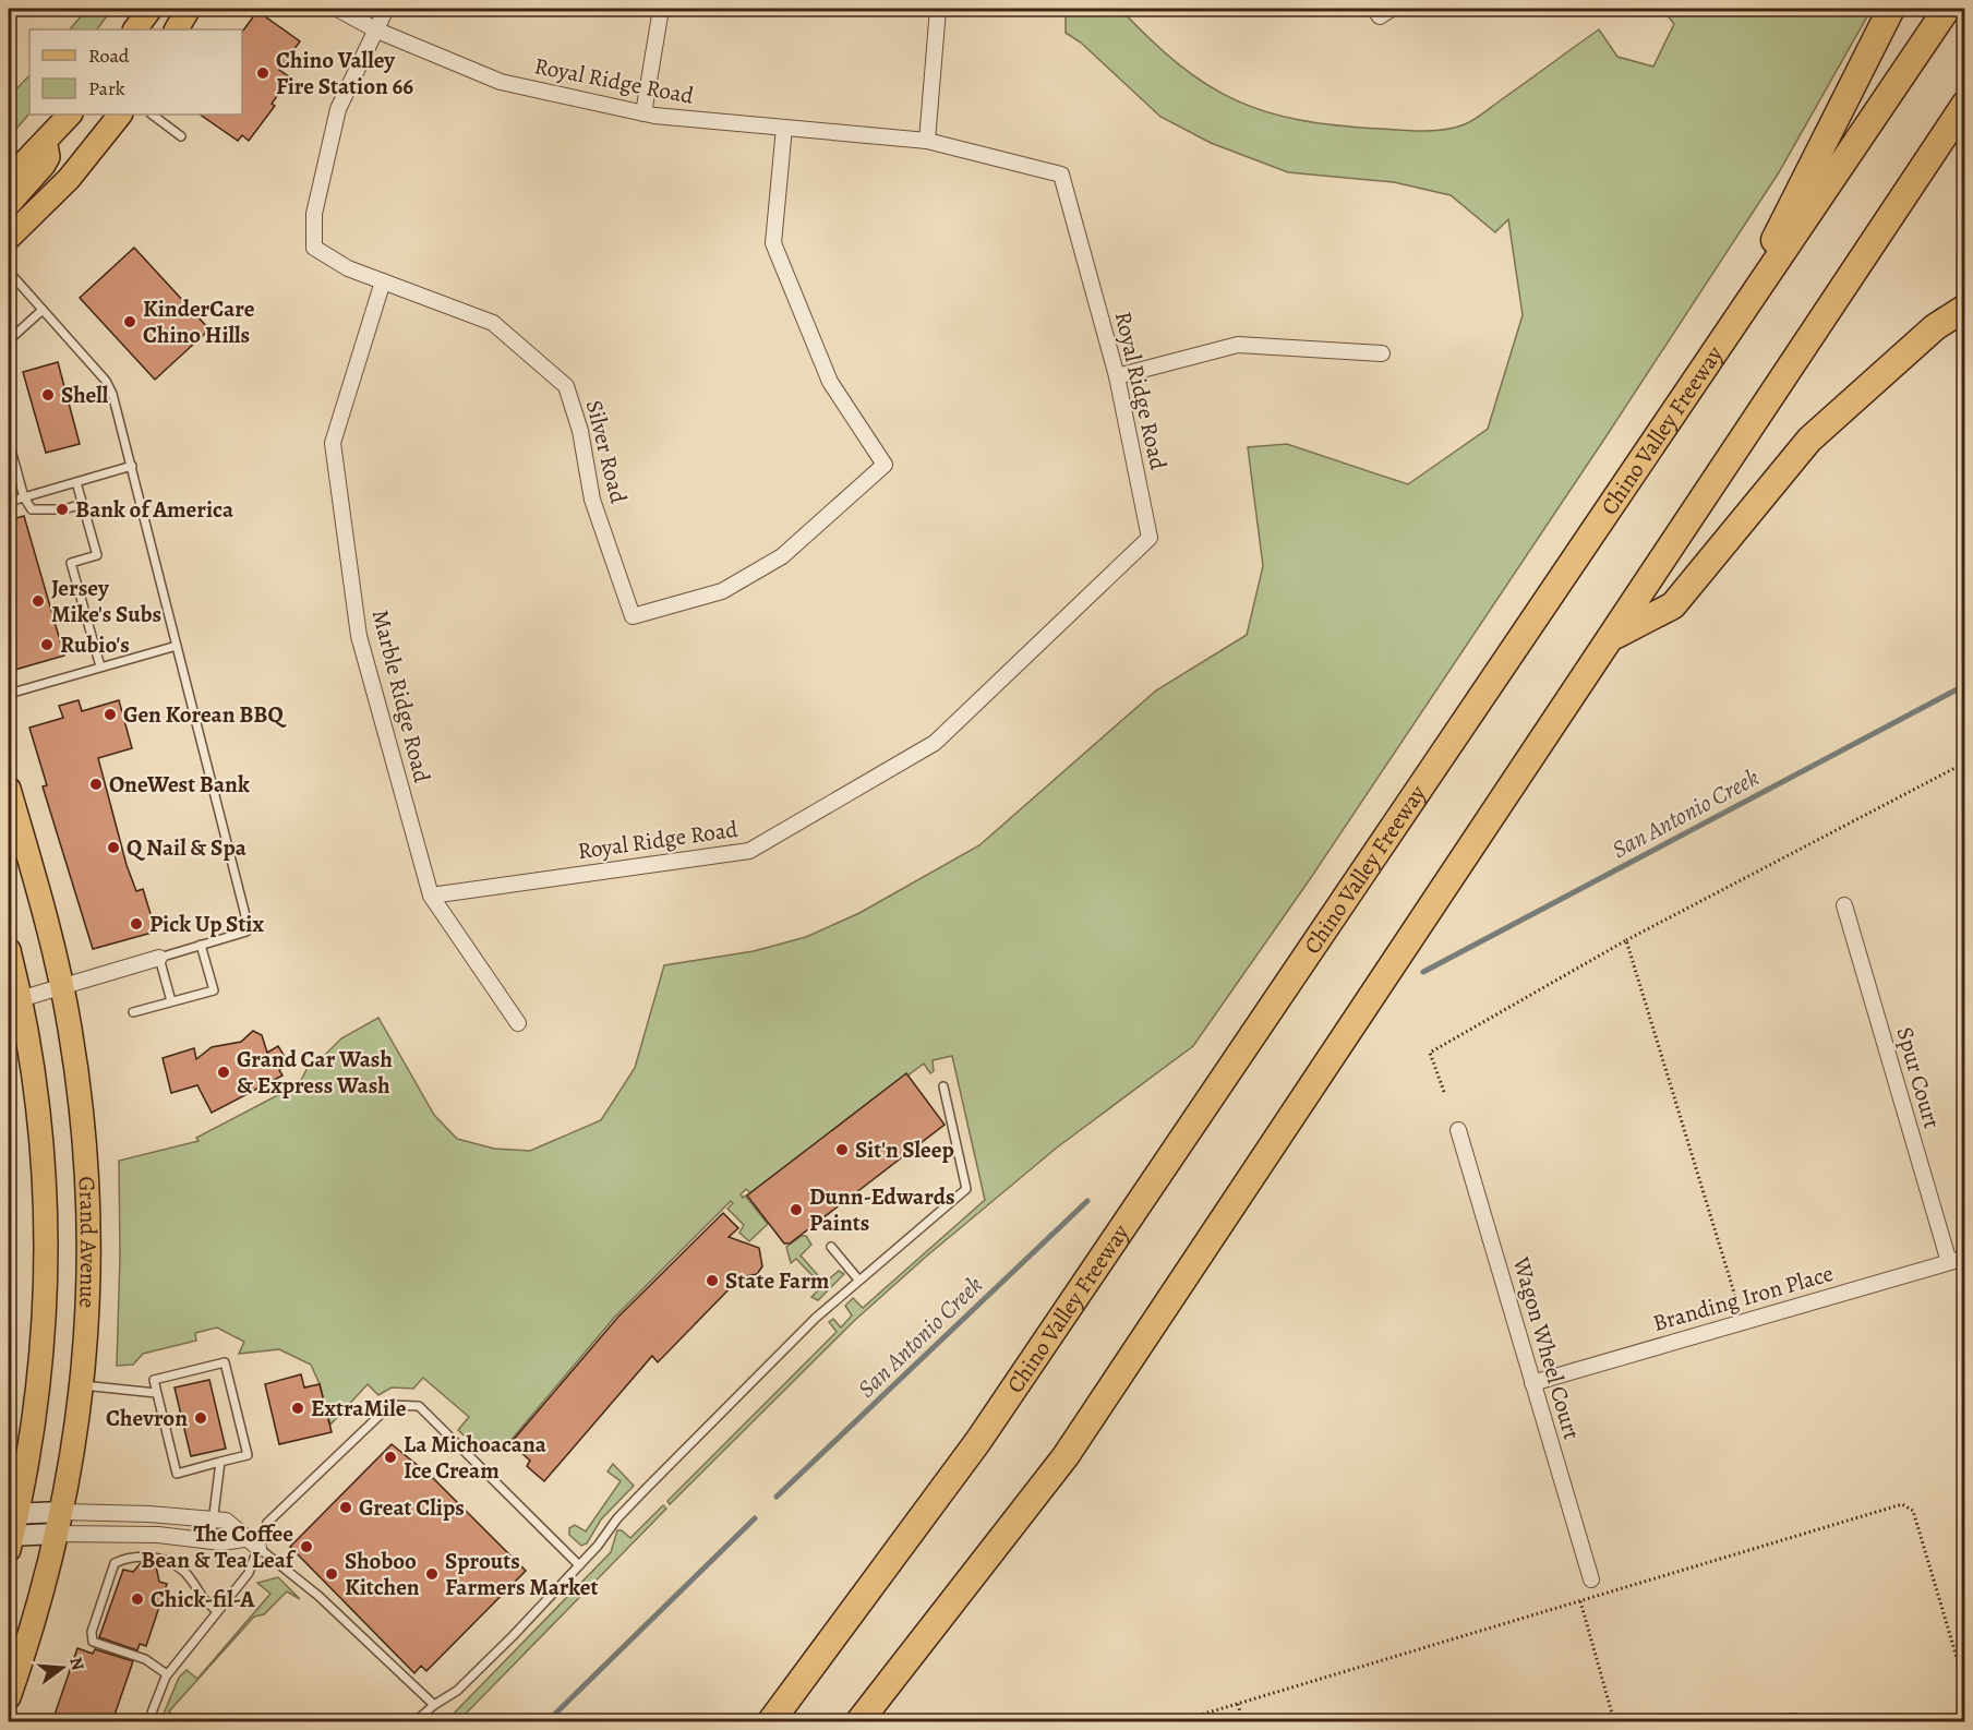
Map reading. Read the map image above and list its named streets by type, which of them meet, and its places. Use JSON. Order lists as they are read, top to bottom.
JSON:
{
  "streets": {
    "highway": ["Chino Valley Freeway"],
    "main road": ["Grand Avenue"],
    "street": [
      "Royal Ridge Road",
      "Silver Road",
      "Marble Ridge Road",
      "Spur Court",
      "Branding Iron Place",
      "Wagon Wheel Court"
    ]
  },
  "crossings": [
    ["Royal Ridge Road", "Silver Road"],
    ["Royal Ridge Road", "Marble Ridge Road"],
    ["Silver Road", "Marble Ridge Road"],
    ["Spur Court", "Branding Iron Place"],
    ["Branding Iron Place", "Wagon Wheel Court"]
  ],
  "water": ["San Antonio Creek"],
  "places": [
    "Chino Valley Fire Station 66",
    "KinderCare Chino Hills",
    "Shell",
    "Bank of America",
    "Jersey Mike's Subs",
    "Rubio's",
    "Gen Korean BBQ",
    "OneWest Bank",
    "Q Nail & Spa",
    "Pick Up Stix",
    "Grand Car Wash & Express Wash",
    "Sit'n Sleep",
    "Dunn-Edwards Paints",
    "State Farm",
    "ExtraMile",
    "Chevron",
    "La Michoacana Ice Cream",
    "Great Clips",
    "The Coffee Bean & Tea Leaf",
    "Shoboo Kitchen",
    "Sprouts Farmers Market",
    "Chick-fil-A"
  ],
  "legend": ["Road", "Park"],
  "north": "right"
}
